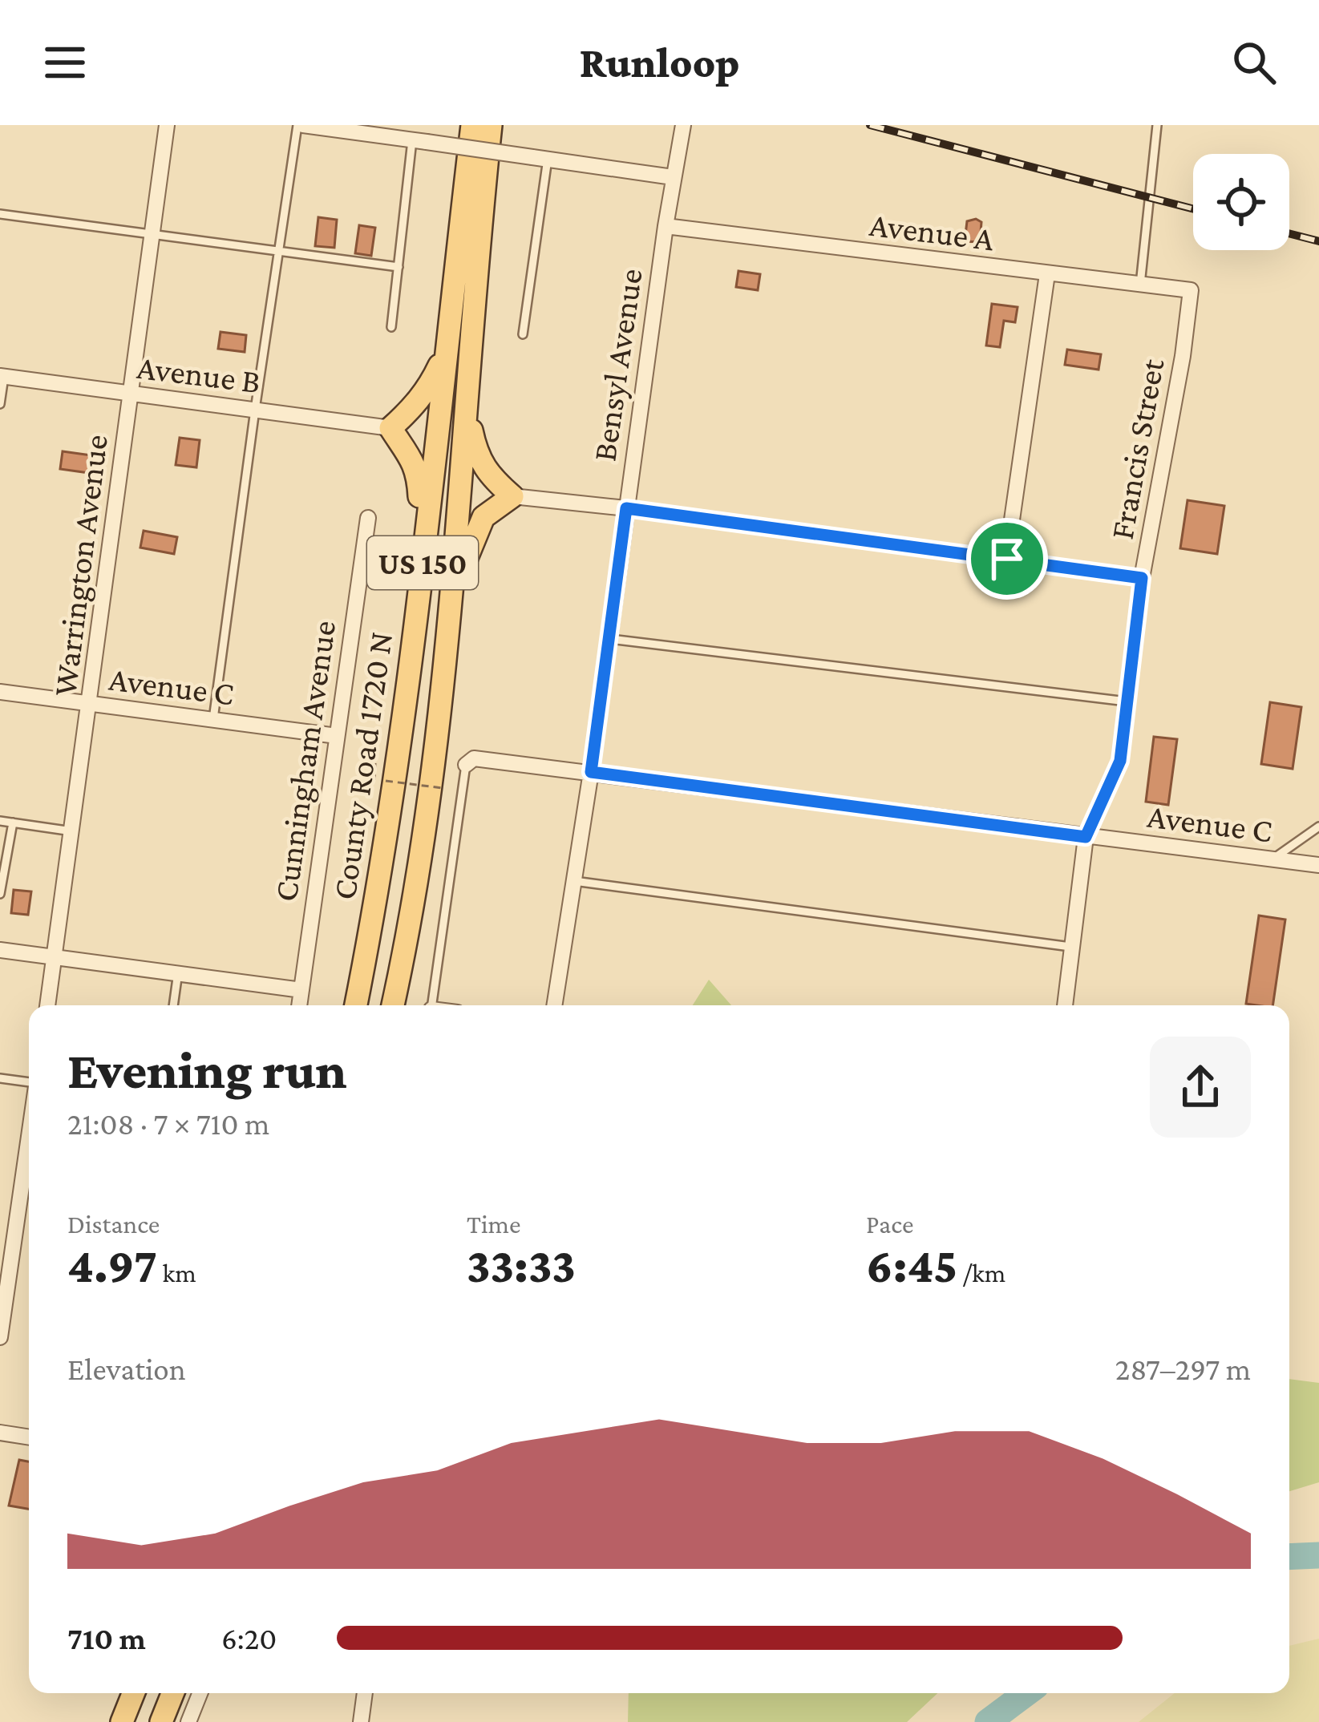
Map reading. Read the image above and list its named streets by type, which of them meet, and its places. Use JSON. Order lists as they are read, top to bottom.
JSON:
{
  "streets": {
    "main road": ["US 150", "County Road 1720 N"],
    "street": [
      "Avenue A",
      "Bensyl Avenue",
      "Avenue B",
      "Francis Street",
      "Warrington Avenue",
      "Avenue C",
      "Cunningham Avenue"
    ]
  },
  "crossings": [
    ["Avenue A", "Bensyl Avenue"],
    ["Avenue A", "Francis Street"],
    ["Bensyl Avenue", "Avenue C"],
    ["Avenue B", "Warrington Avenue"],
    ["Francis Street", "Avenue C"],
    ["Warrington Avenue", "Avenue C"],
    ["Avenue C", "Cunningham Avenue"]
  ],
  "page": {
    "header": "Runloop",
    "heading": ["Evening run", "21:08 · 7 × 710 m"],
    "stats": [
      ["Distance", "4.97 km"],
      ["Time", "33:33"],
      ["Pace", "6:45 /km"]
    ],
    "chart": ["Elevation", "287–297 m"],
    "list": [
      {
        "name": "710 m",
        "note": "6:20"
      }
    ]
  }
}
